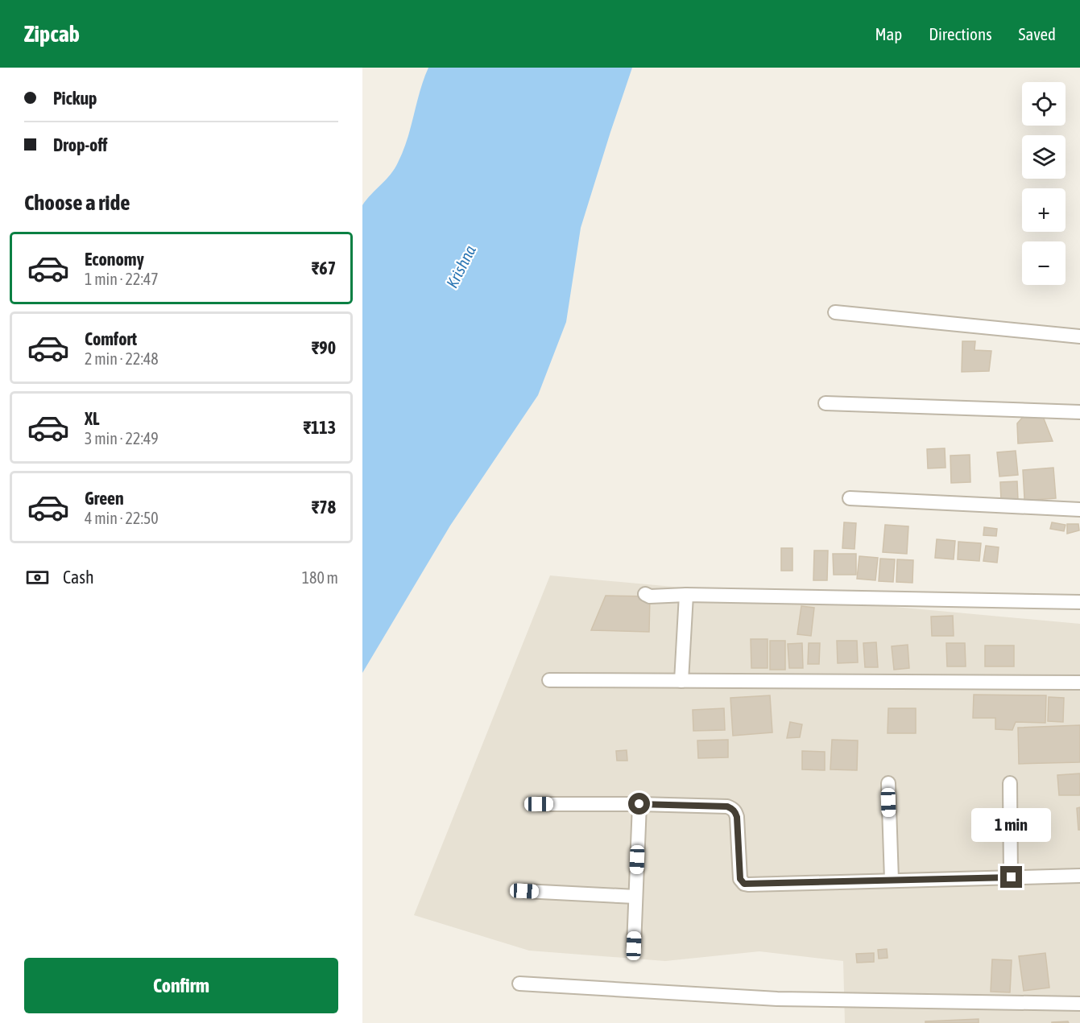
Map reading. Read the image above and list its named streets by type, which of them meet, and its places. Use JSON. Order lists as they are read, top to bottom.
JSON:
{
  "water": ["Krishna"],
  "page": {
    "header": "Zipcab",
    "nav": ["Map", "Directions", "Saved"],
    "banner": ["Pickup", "Drop-off"],
    "map_buttons": ["+", "−"],
    "heading": "Choose a ride",
    "list": [
      {
        "name": "Economy",
        "note": "1 min · 22:47",
        "value": "₹67"
      },
      {
        "name": "Comfort",
        "note": "2 min · 22:48",
        "value": "₹90"
      },
      {
        "name": "XL",
        "note": "3 min · 22:49",
        "value": "₹113"
      },
      {
        "name": "Green",
        "note": "4 min · 22:50",
        "value": "₹78"
      }
    ],
    "pay": ["Cash", "180 m"],
    "bubble": "1 min",
    "buttons": "Confirm"
  }
}
